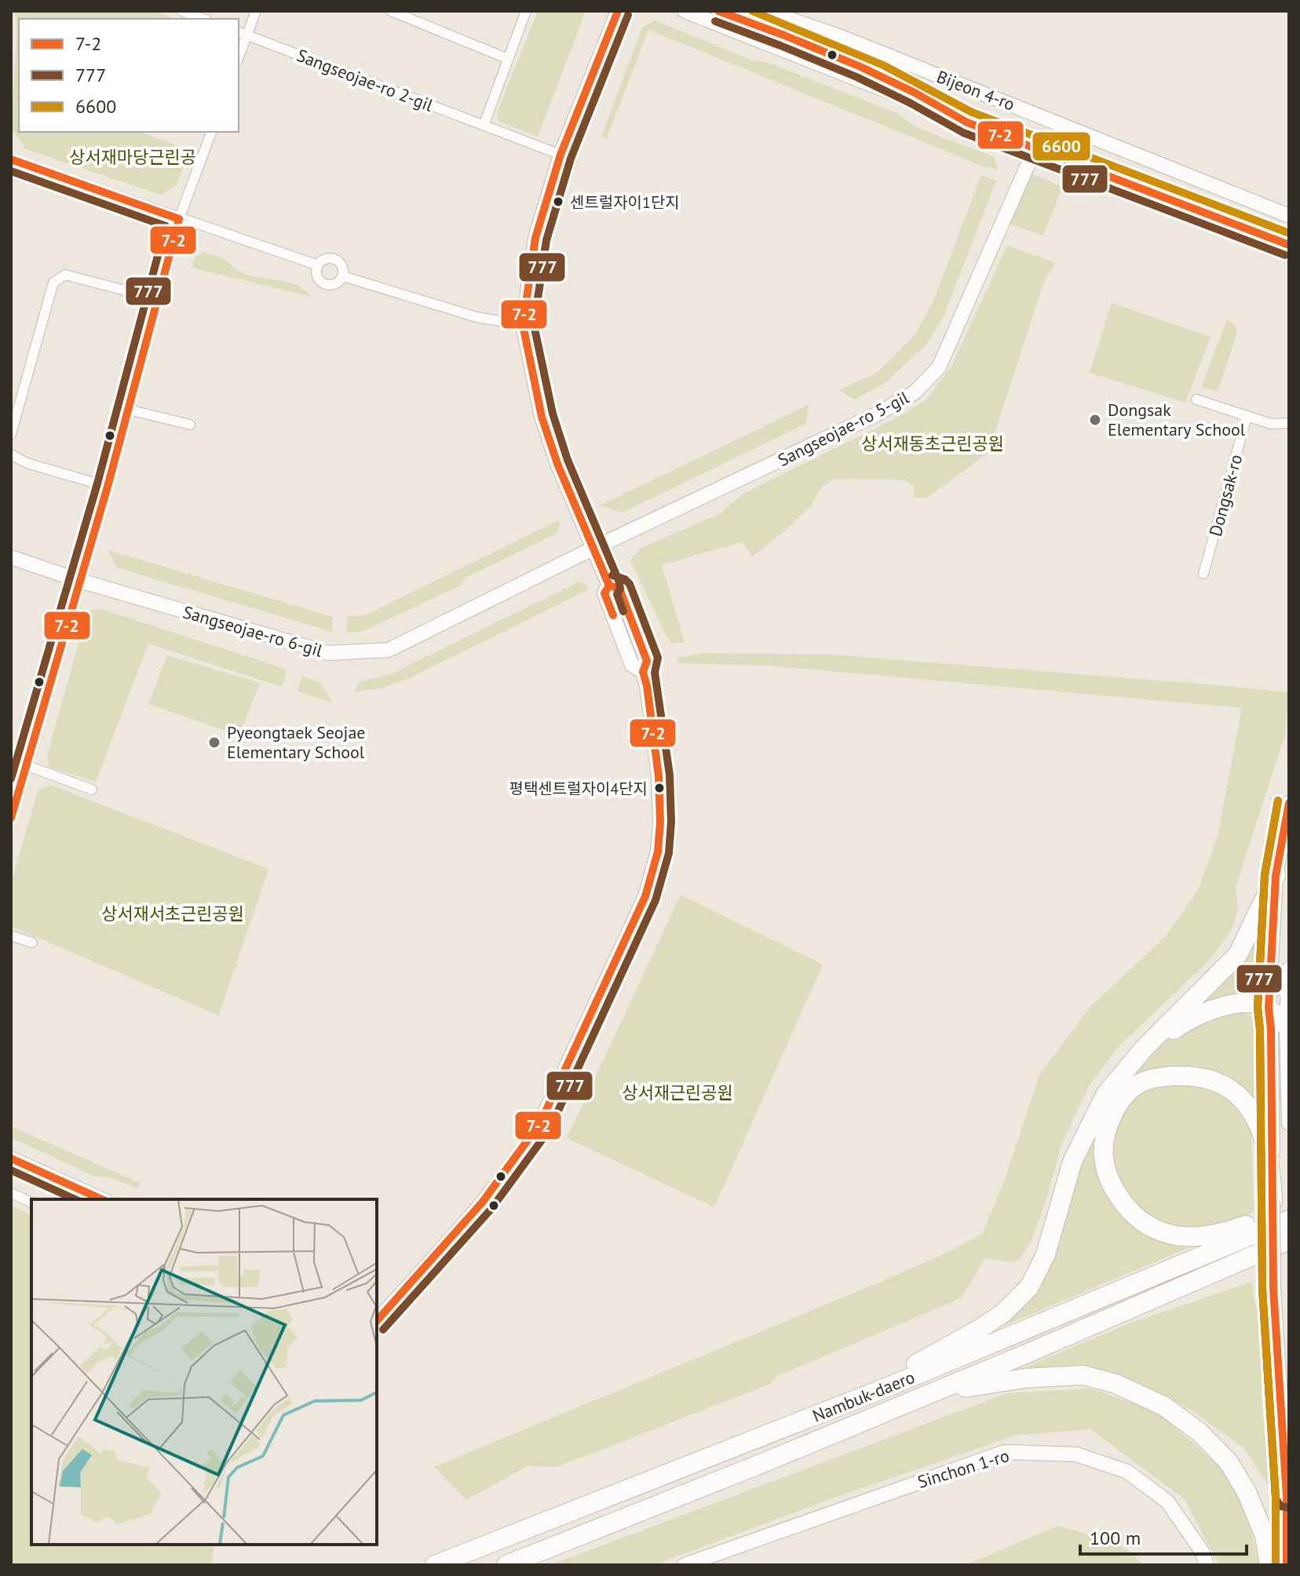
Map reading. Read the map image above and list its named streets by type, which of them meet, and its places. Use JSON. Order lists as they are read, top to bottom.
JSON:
{
  "streets": {
    "highway": ["Nambuk-daero"],
    "street": [
      "Sangseojae-ro 2-gil",
      "Bijeon 4-ro",
      "Sangseojae-ro 5-gil",
      "Dongsak-ro",
      "Sangseojae-ro 6-gil",
      "Sinchon 1-ro"
    ]
  },
  "crossings": [
    ["Bijeon 4-ro", "Sangseojae-ro 5-gil"],
    ["Sangseojae-ro 5-gil", "Sangseojae-ro 6-gil"]
  ],
  "parks": [
    "상서재마당근린공",
    "상서재동초근린공원",
    "상서재서초근린공원",
    "상서재근린공원"
  ],
  "places": [
    "센트럴자이1단지",
    "Dongsak Elementary School",
    "Pyeongtaek Seojae Elementary School",
    "평택센트럴자이4단지"
  ],
  "lines": ["transit line 7-2", "transit line 6600", "transit line 777"],
  "legend": ["7-2", "777", "6600"],
  "scale_bar": "100 m"
}
